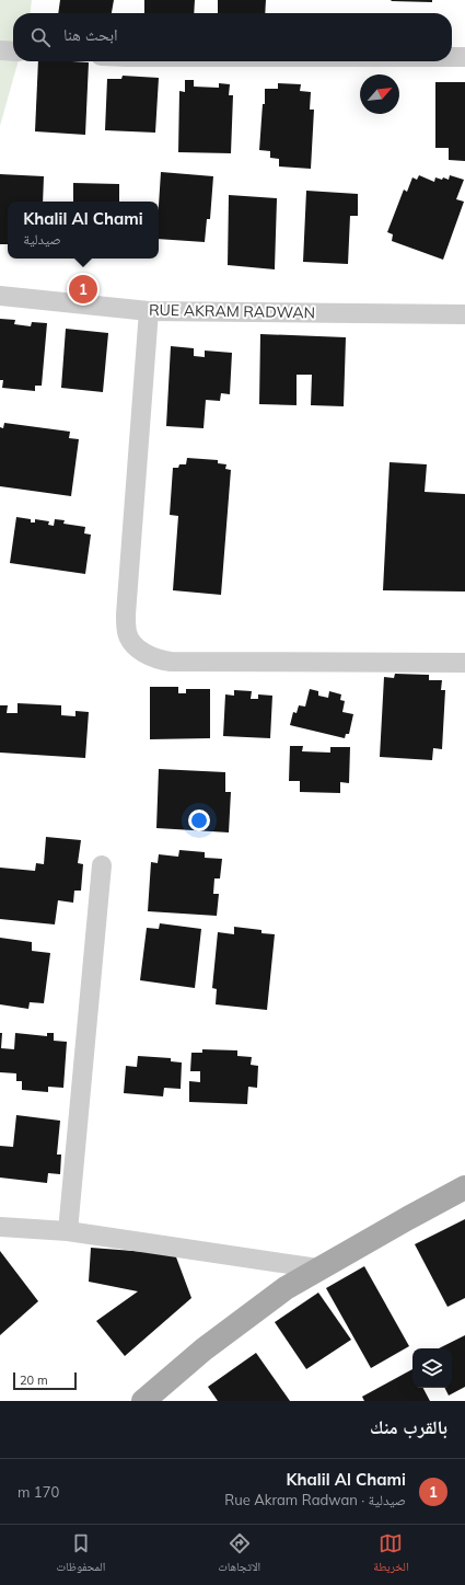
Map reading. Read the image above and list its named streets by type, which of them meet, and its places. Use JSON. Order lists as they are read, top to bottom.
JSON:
{
  "streets": {
    "street": ["RUE AKRAM RADWAN"]
  },
  "scale_bar": "20 m",
  "north": "top right",
  "page": {
    "search": "ابحث هنا",
    "popup": ["Khalil Al Chami", "صيدلية"],
    "pins": "1",
    "scale": "20 m",
    "heading": "بالقرب منك",
    "list": [
      {
        "mark": "1",
        "name": "Khalil Al Chami",
        "note": "صيدلية · Rue Akram Radwan",
        "value": "170 m"
      }
    ],
    "nav": ["الخريطة", "الاتجاهات", "المحفوظات"]
  }
}
